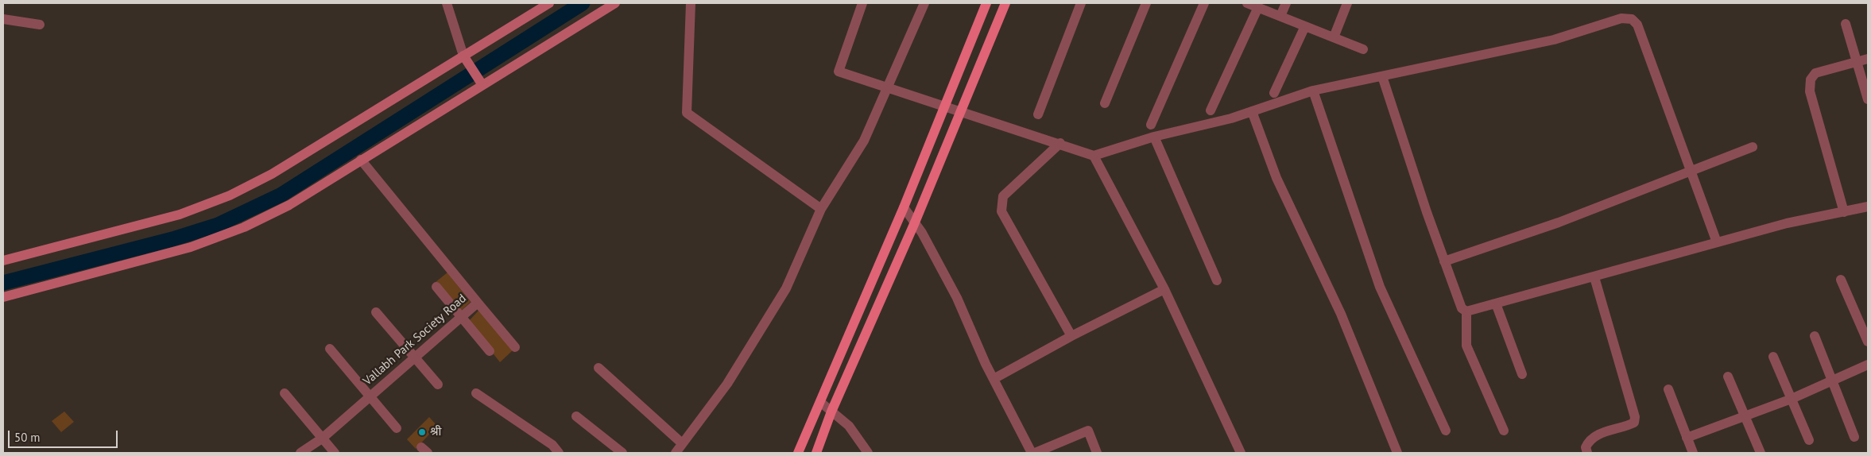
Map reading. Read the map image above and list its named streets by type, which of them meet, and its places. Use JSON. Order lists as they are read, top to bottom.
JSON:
{
  "streets": {
    "street": ["Vallabh Park Society Road"]
  },
  "places": ["श्री"],
  "scale_bar": "50 m"
}
